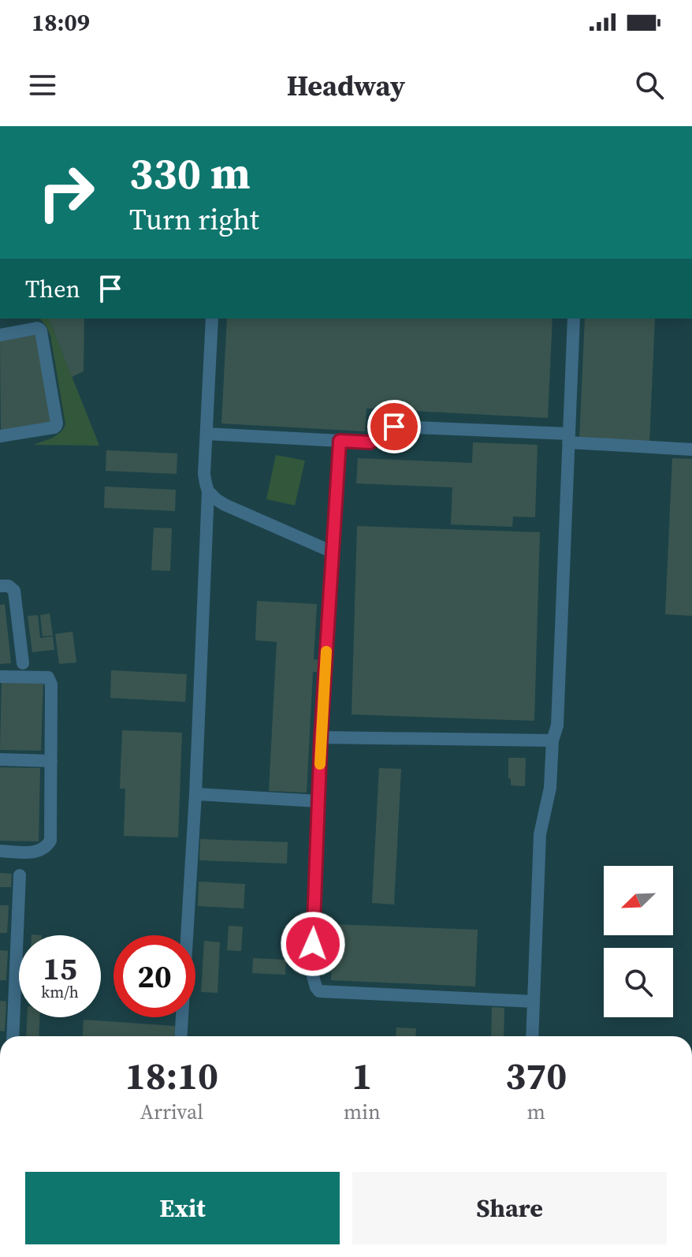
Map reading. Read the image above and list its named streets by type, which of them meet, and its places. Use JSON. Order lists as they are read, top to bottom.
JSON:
{
  "north": "bottom left",
  "page": {
    "status": "18:09",
    "header": "Headway",
    "turn": ["330 m", "Turn right"],
    "then": "Then",
    "speed": "15 km/h",
    "limit": "20",
    "eta": [
      "18:10",
      "Arrival",
      "1",
      "min",
      "370",
      "m"
    ],
    "buttons": ["Exit", "Share"]
  }
}
